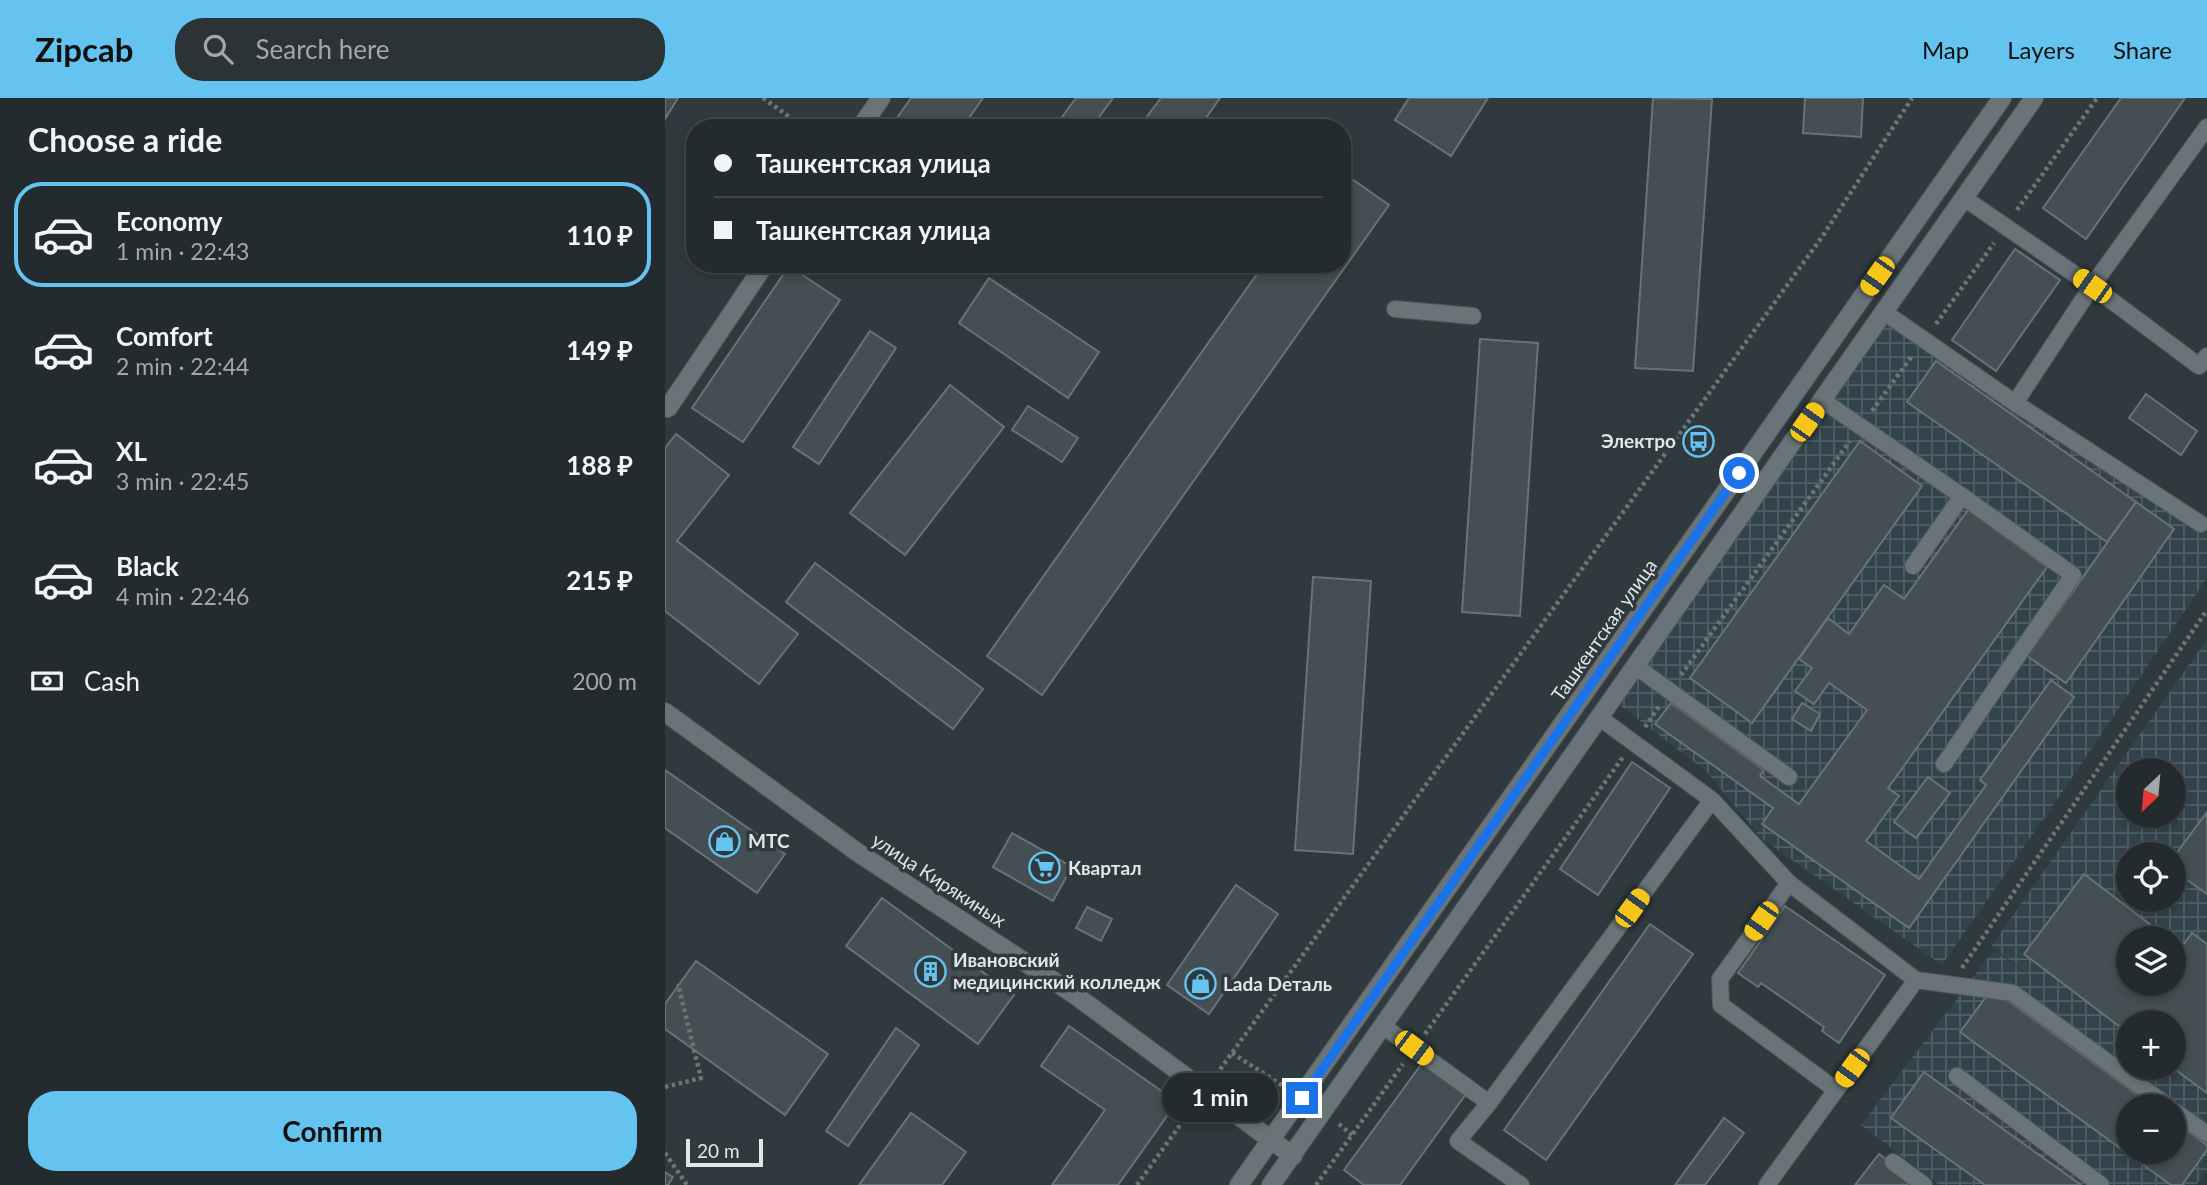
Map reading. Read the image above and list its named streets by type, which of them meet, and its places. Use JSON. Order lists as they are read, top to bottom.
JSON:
{
  "streets": {
    "main road": ["Ташкентская улица", "улица Кирякиных"]
  },
  "crossings": [
    ["Ташкентская улица", "улица Кирякиных"]
  ],
  "places": {
    "bus stop": ["Электро"],
    "shop": ["МТС", "Lada Dеталь"],
    "supermarket": ["Квартал"],
    "building": ["Ивановский медицинский колледж"]
  },
  "scale_bar": "20 m",
  "north": "bottom left",
  "page": {
    "header": "Zipcab",
    "search": "Search here",
    "nav": ["Map", "Layers", "Share"],
    "heading": "Choose a ride",
    "banner": ["Ташкентская улица", "Ташкентская улица"],
    "list": [
      {
        "name": "Economy",
        "note": "1 min · 22:43",
        "value": "110 ₽"
      },
      {
        "name": "Comfort",
        "note": "2 min · 22:44",
        "value": "149 ₽"
      },
      {
        "name": "XL",
        "note": "3 min · 22:45",
        "value": "188 ₽"
      },
      {
        "name": "Black",
        "note": "4 min · 22:46",
        "value": "215 ₽"
      }
    ],
    "pay": ["Cash", "200 m"],
    "map_buttons": ["+", "−"],
    "bubble": "1 min",
    "buttons": "Confirm",
    "scale": "20 m"
  }
}
